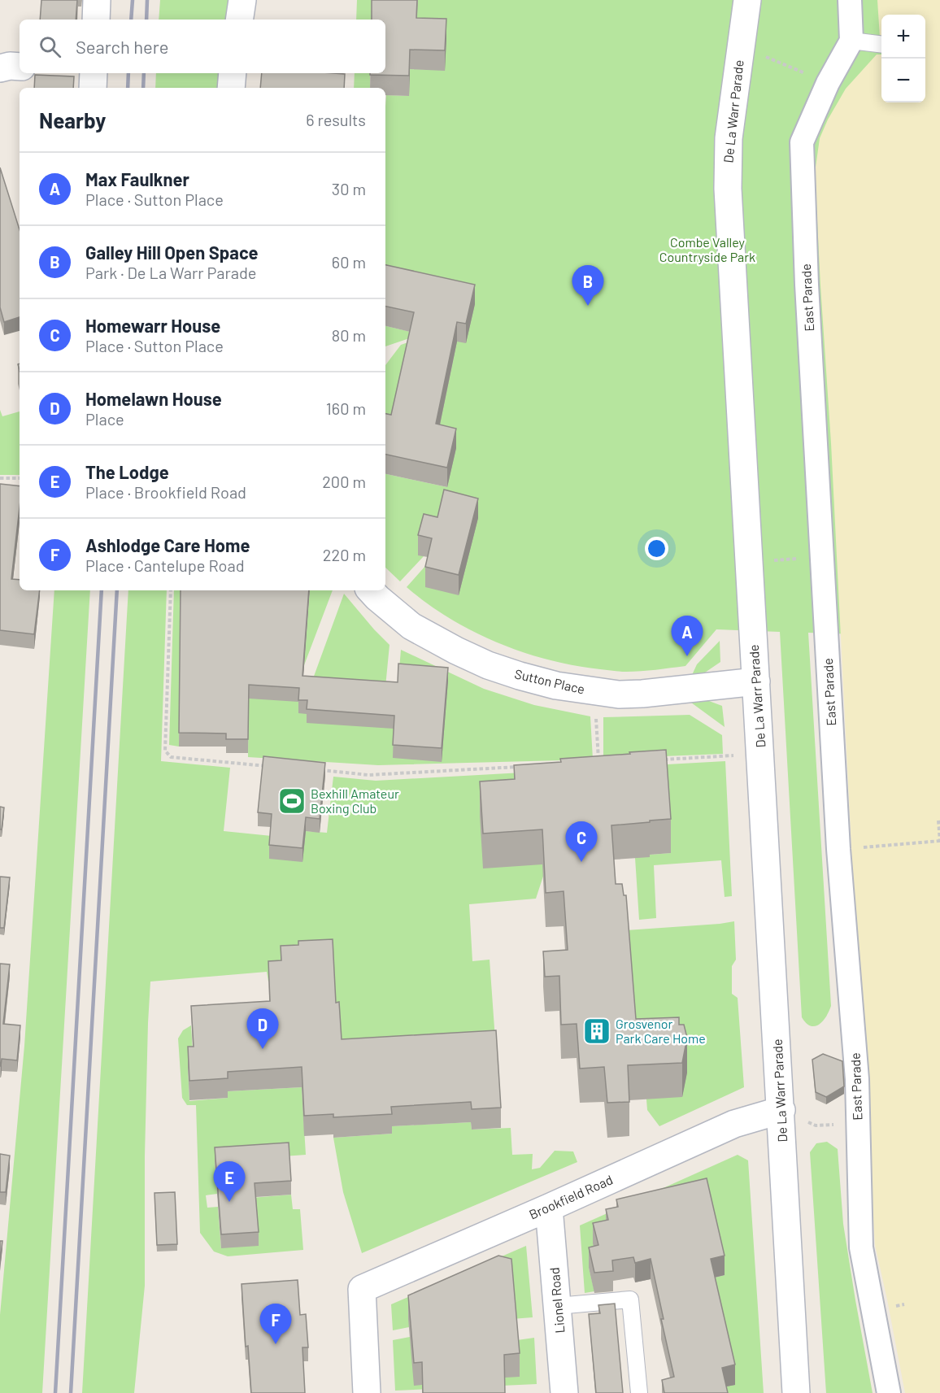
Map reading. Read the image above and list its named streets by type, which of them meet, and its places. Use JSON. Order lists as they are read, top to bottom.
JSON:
{
  "streets": {
    "street": [
      "De La Warr Parade",
      "East Parade",
      "Sutton Place",
      "Brookfield Road",
      "Lionel Road"
    ]
  },
  "crossings": [
    ["De La Warr Parade", "Sutton Place"],
    ["De La Warr Parade", "Brookfield Road"],
    ["Brookfield Road", "Lionel Road"]
  ],
  "parks": ["Combe Valley Countryside Park"],
  "places": {
    "sports": ["Bexhill Amateur Boxing Club"],
    "building": ["Grosvenor Park Care Home"]
  },
  "page": {
    "map_buttons": ["+", "−"],
    "search": "Search here",
    "heading": ["Nearby", "6 results"],
    "list": [
      {
        "mark": "A",
        "name": "Max Faulkner",
        "note": "Place · Sutton Place",
        "value": "30 m"
      },
      {
        "mark": "B",
        "name": "Galley Hill Open Space",
        "note": "Park · De La Warr Parade",
        "value": "60 m"
      },
      {
        "mark": "C",
        "name": "Homewarr House",
        "note": "Place · Sutton Place",
        "value": "80 m"
      },
      {
        "mark": "D",
        "name": "Homelawn House",
        "note": "Place",
        "value": "160 m"
      },
      {
        "mark": "E",
        "name": "The Lodge",
        "note": "Place · Brookfield Road",
        "value": "200 m"
      },
      {
        "mark": "F",
        "name": "Ashlodge Care Home",
        "note": "Place · Cantelupe Road",
        "value": "220 m"
      }
    ],
    "pins": [
      "B",
      "A",
      "C",
      "D",
      "E",
      "F"
    ]
  }
}
